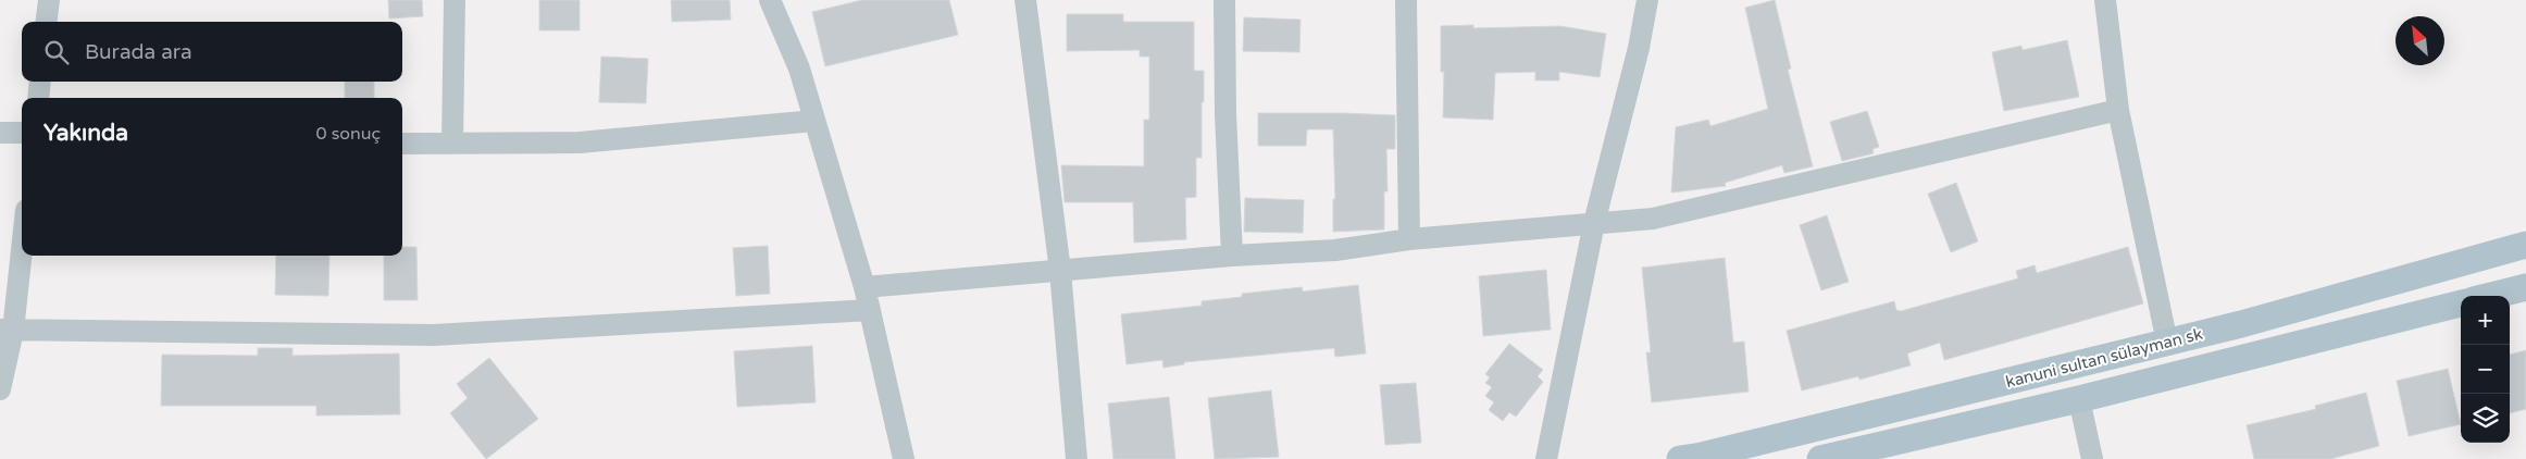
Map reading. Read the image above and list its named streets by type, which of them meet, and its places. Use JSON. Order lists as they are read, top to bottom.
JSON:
{
  "streets": {
    "main road": ["kanuni sultan sülayman sk"]
  },
  "north": "top left",
  "page": {
    "search": "Burada ara",
    "heading": ["Yakında", "0 sonuç"],
    "map_buttons": ["+", "−"]
  }
}
